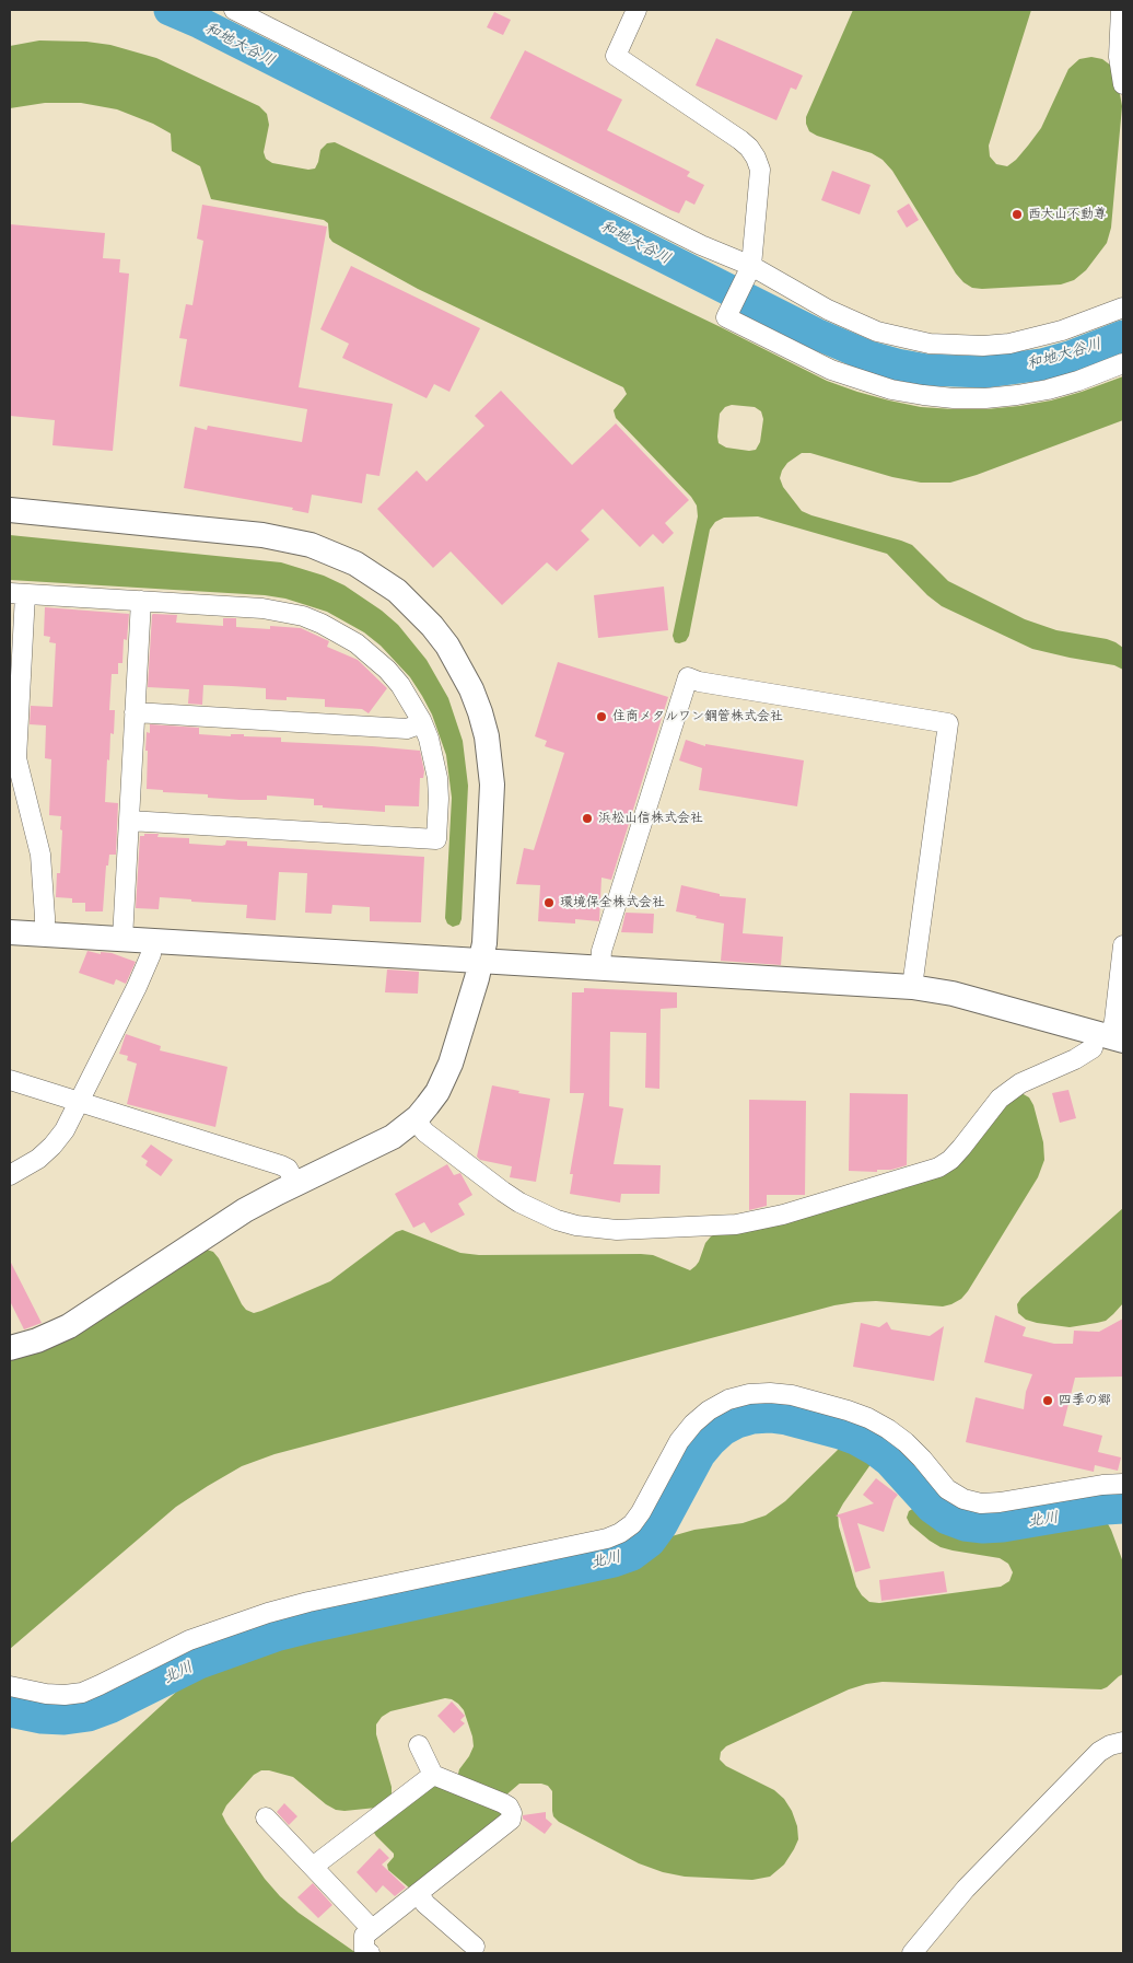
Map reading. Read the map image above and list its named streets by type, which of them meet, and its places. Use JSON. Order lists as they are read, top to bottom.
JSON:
{
  "water": ["和地大谷川", "北川"],
  "places": [
    "西大山不動尊",
    "住商メタルワン鋼管株式会社",
    "浜松山信株式会社",
    "環境保全株式会社",
    "四季の郷"
  ]
}
